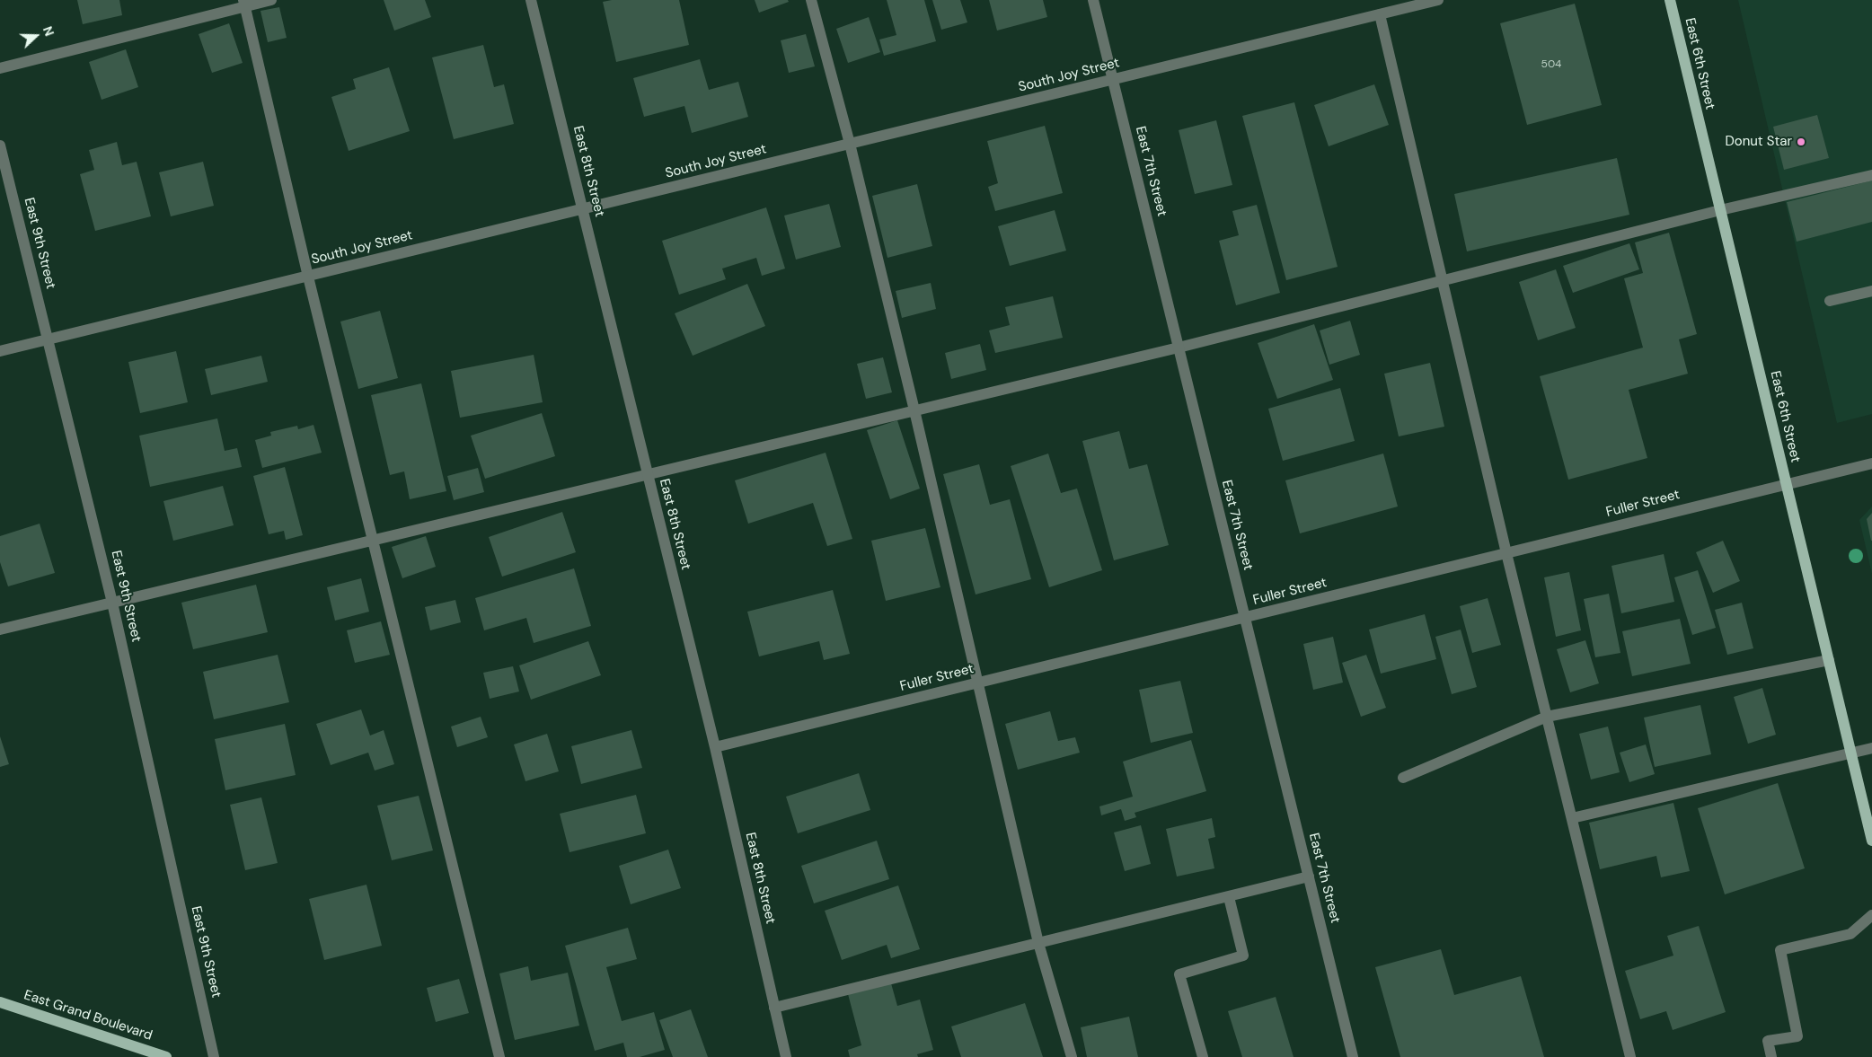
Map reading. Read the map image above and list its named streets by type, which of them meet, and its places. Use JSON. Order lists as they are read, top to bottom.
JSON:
{
  "streets": {
    "main road": ["East 6th Street", "East Grand Boulevard"],
    "street": [
      "South Joy Street",
      "East 8th Street",
      "East 7th Street",
      "East 9th Street",
      "Fuller Street"
    ]
  },
  "crossings": [
    ["East 6th Street", "Fuller Street"],
    ["South Joy Street", "East 8th Street"],
    ["South Joy Street", "East 7th Street"],
    ["South Joy Street", "East 9th Street"],
    ["East 8th Street", "Fuller Street"],
    ["East 7th Street", "Fuller Street"]
  ],
  "places": ["Donut Star"],
  "house_numbers": ["504"],
  "north": "right"
}
